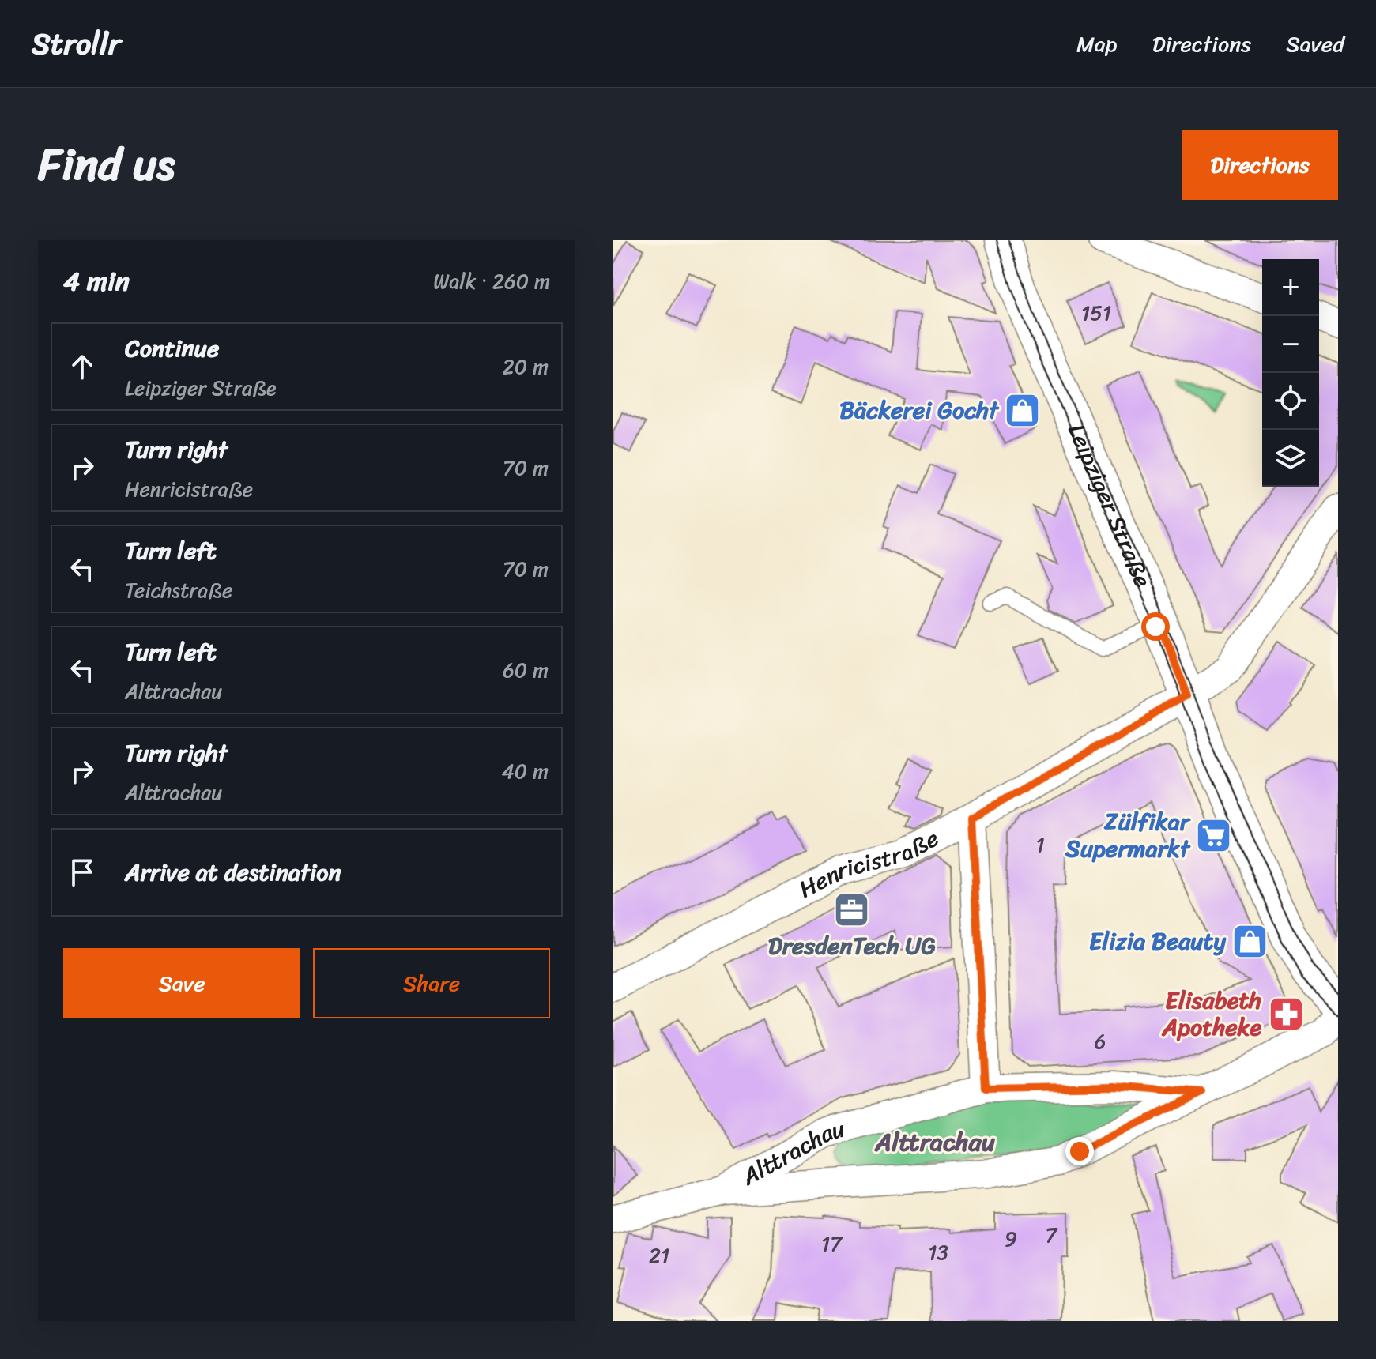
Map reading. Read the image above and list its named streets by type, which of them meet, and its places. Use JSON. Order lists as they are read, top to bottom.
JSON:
{
  "streets": {
    "main road": ["Leipziger Straße"],
    "street": ["Henricistraße", "Alttrachau"]
  },
  "crossings": [
    ["Leipziger Straße", "Henricistraße"]
  ],
  "districts": ["Alttrachau"],
  "places": {
    "shop": ["Bäckerei Gocht", "Elizia Beauty"],
    "supermarket": ["Zülfikar Supermarkt"],
    "office": ["DresdenTech UG"],
    "pharmacy": ["Elisabeth Apotheke"]
  },
  "house_numbers": [
    "151",
    "1",
    "6",
    "7",
    "9",
    "17",
    "13",
    "21"
  ],
  "page": {
    "header": "Strollr",
    "nav": ["Map", "Directions", "Saved"],
    "title": "Find us",
    "buttons": [
      "Directions",
      ["Save", "Share"]
    ],
    "heading": ["4 min", "Walk · 260 m"],
    "map_buttons": ["+", "−"],
    "list": [
      ["Continue", "Leipziger Straße", "20 m"],
      ["Turn right", "Henricistraße", "70 m"],
      ["Turn left", "Teichstraße", "70 m"],
      ["Turn left", "Alttrachau", "60 m"],
      ["Turn right", "Alttrachau", "40 m"],
      "Arrive at destination"
    ]
  }
}
